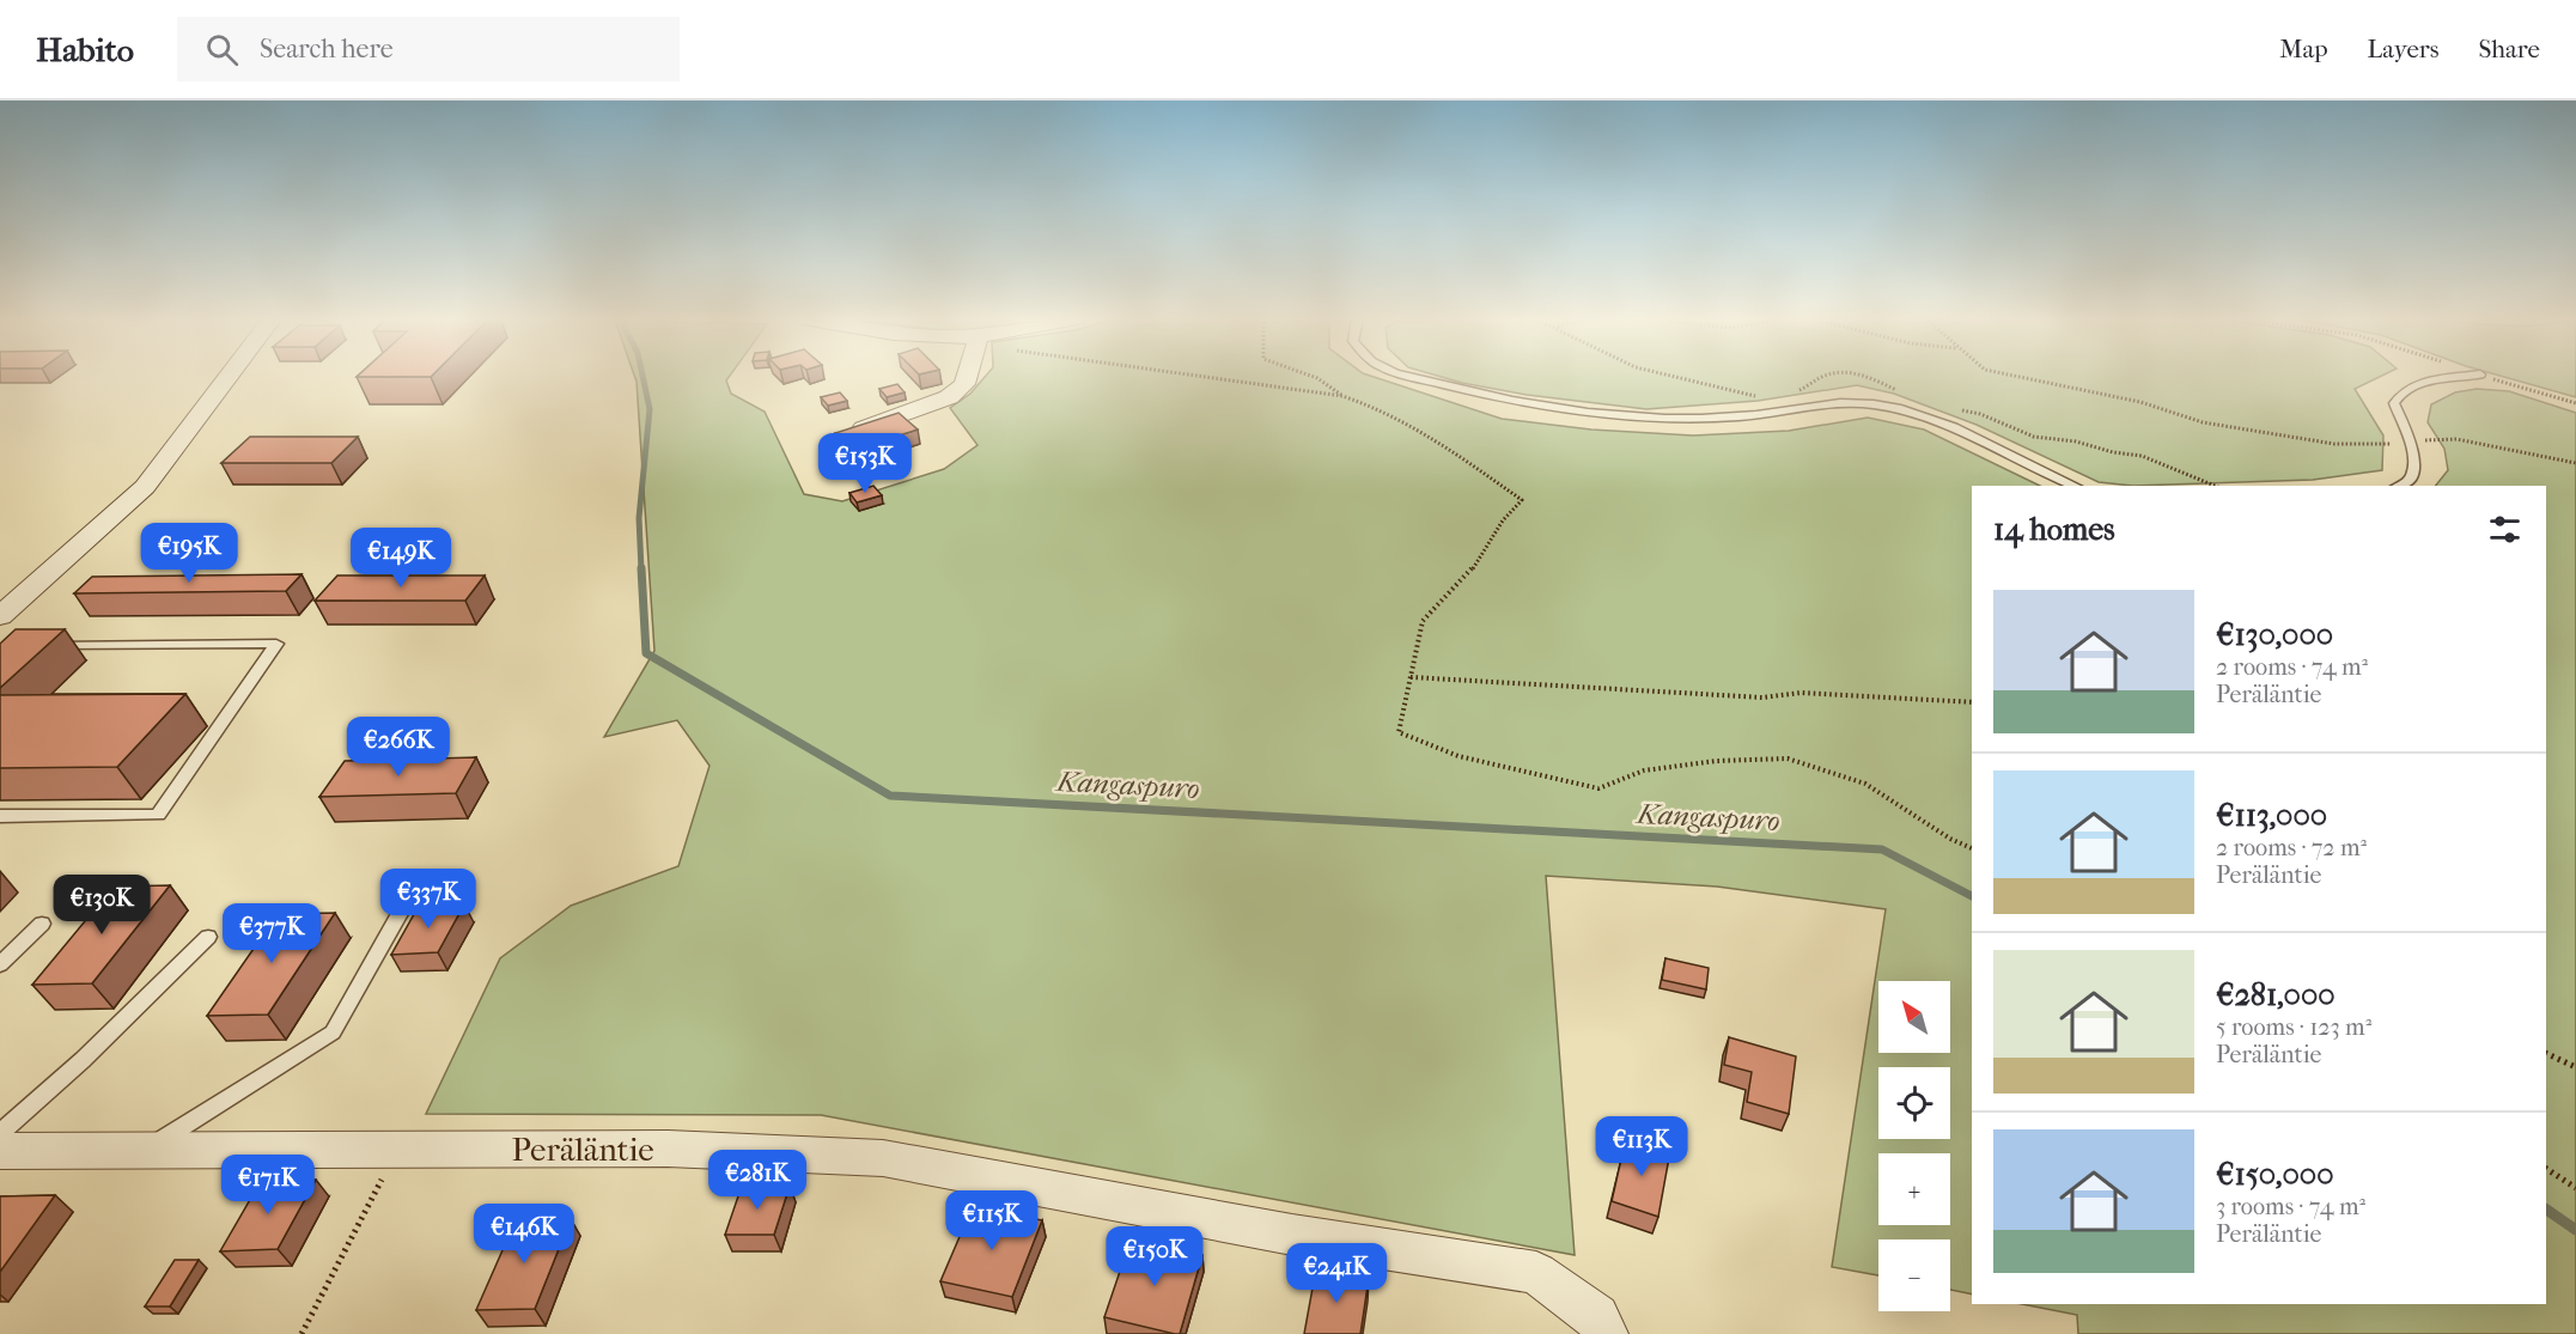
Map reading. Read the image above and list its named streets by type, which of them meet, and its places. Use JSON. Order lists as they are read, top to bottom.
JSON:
{
  "streets": {
    "street": ["Peräläntie"]
  },
  "water": ["Kangaspuro"],
  "north": "top left",
  "page": {
    "header": "Habito",
    "search": "Search here",
    "nav": ["Map", "Layers", "Share"],
    "price": [
      "€153K",
      "€195K",
      "€149K",
      "€266K",
      "€337K",
      "€130K",
      "€377K",
      "€113K",
      "€281K",
      "€171K",
      "€115K",
      "€146K",
      "€150K",
      "€241K"
    ],
    "heading": "14 homes",
    "list": [
      {
        "name": "€130,000",
        "note": "2 rooms · 74 m² · Peräläntie"
      },
      {
        "name": "€113,000",
        "note": "2 rooms · 72 m² · Peräläntie"
      },
      {
        "name": "€281,000",
        "note": "5 rooms · 123 m² · Peräläntie"
      },
      {
        "name": "€150,000",
        "note": "3 rooms · 74 m² · Peräläntie"
      }
    ],
    "map_buttons": ["+", "−"]
  }
}
